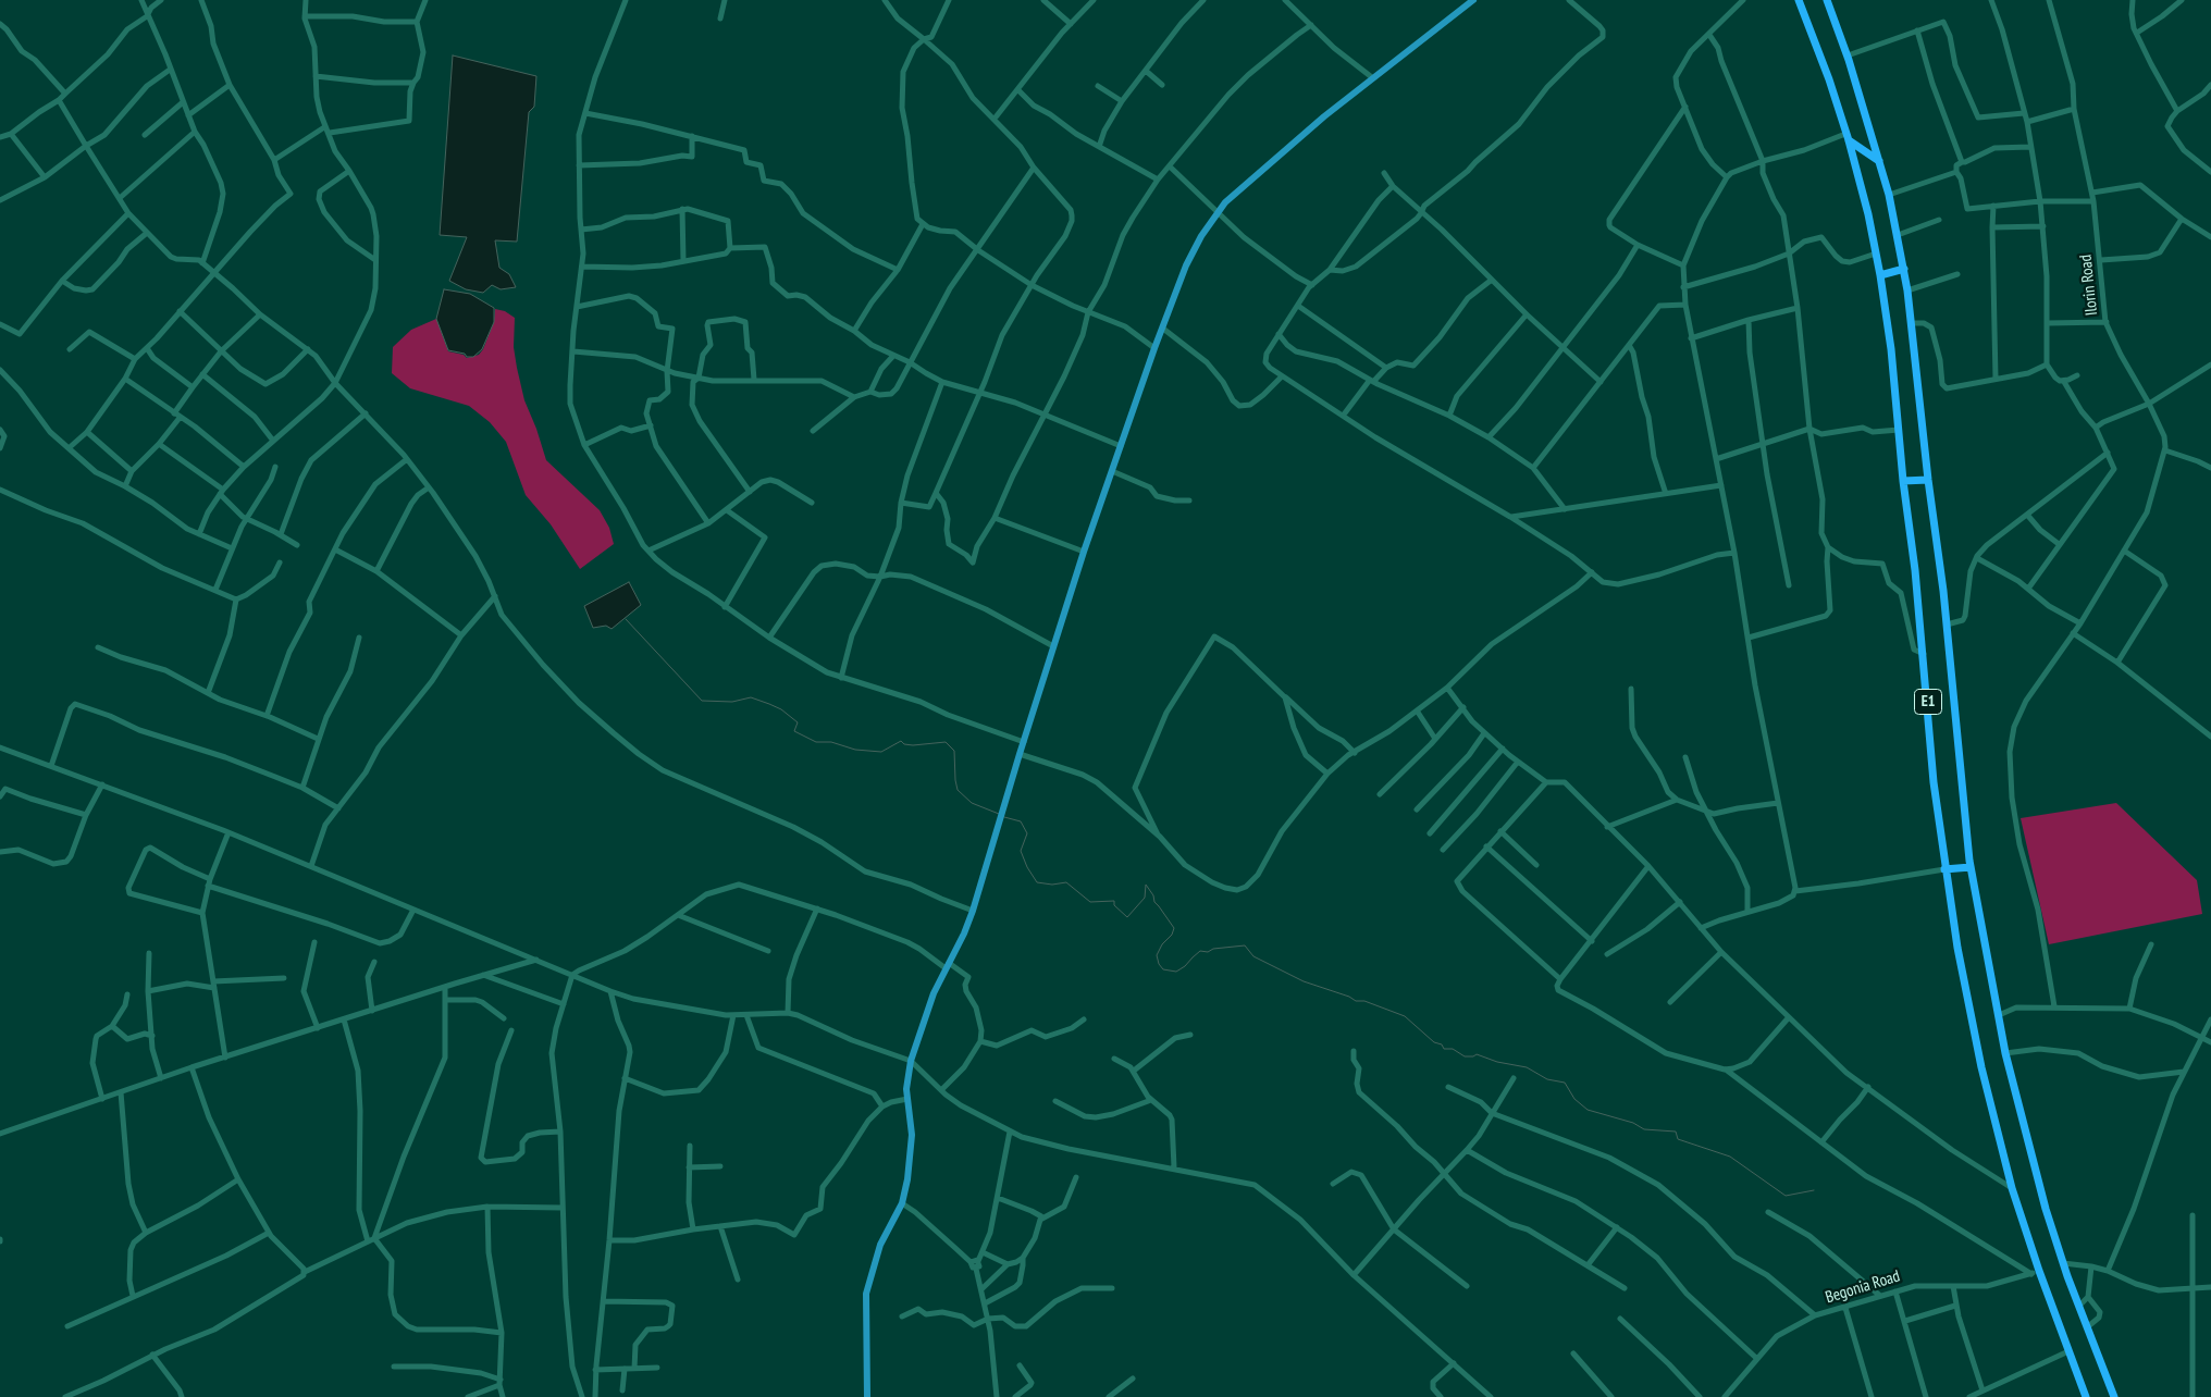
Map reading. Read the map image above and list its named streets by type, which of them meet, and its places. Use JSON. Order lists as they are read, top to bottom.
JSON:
{
  "streets": {
    "highway": ["E1"],
    "street": ["Ilorin Road", "Begonia Road"]
  },
  "crossings": [
    ["E1", "Begonia Road"]
  ]
}
